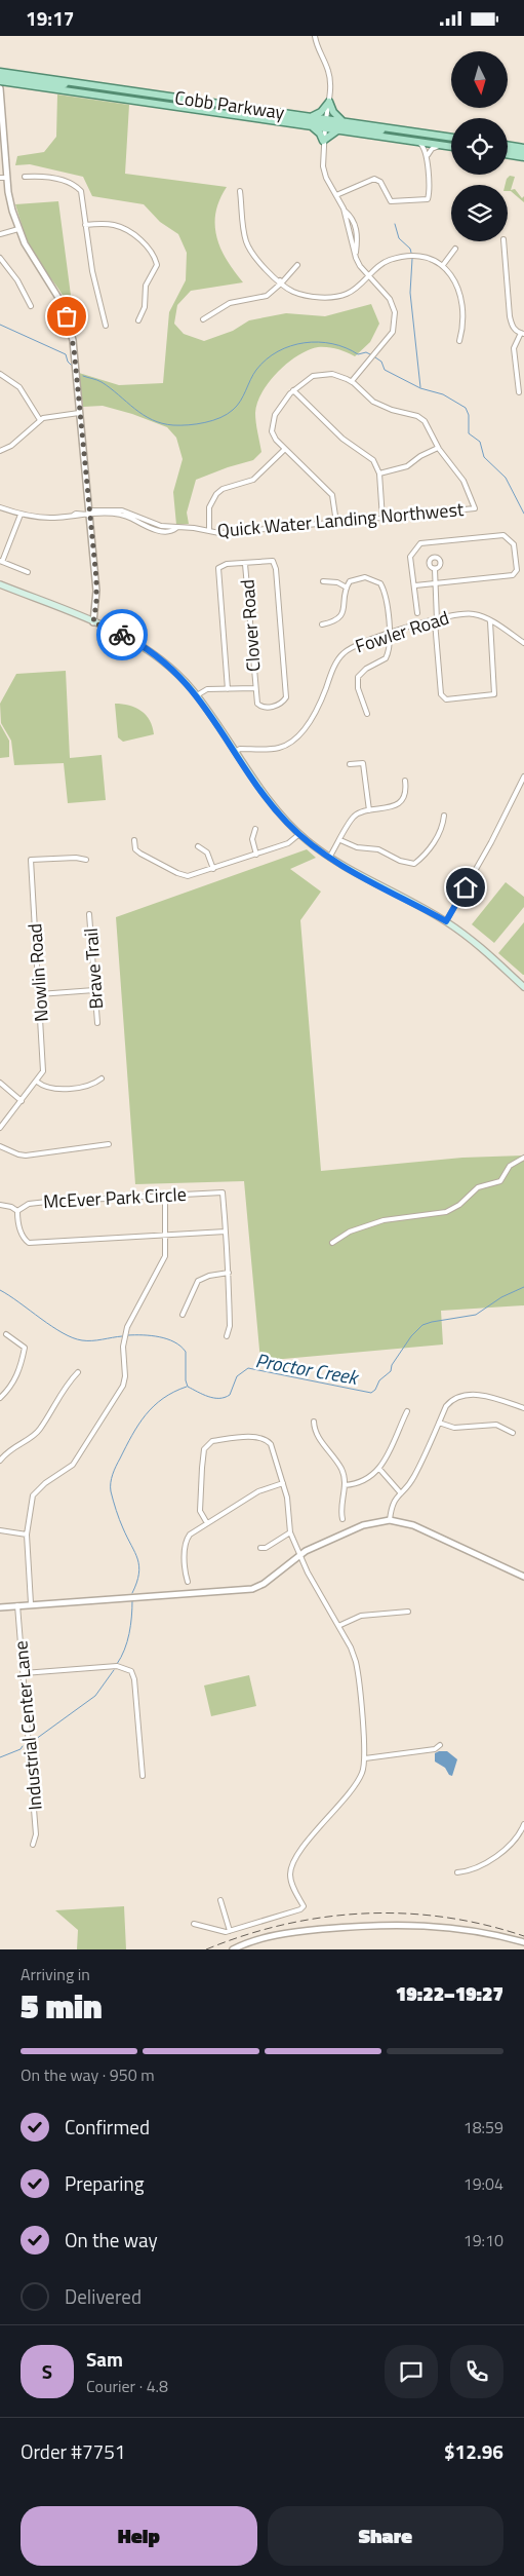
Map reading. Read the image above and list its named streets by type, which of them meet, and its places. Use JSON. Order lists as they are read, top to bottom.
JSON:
{
  "streets": {
    "main road": ["Cobb Parkway"],
    "street": [
      "Quick Water Landing Northwest",
      "Clover Road",
      "Fowler Road",
      "Brave Trail",
      "Nowlin Road",
      "McEver Park Circle",
      "Industrial Center Lane"
    ]
  },
  "water": ["Proctor Creek"],
  "north": "bottom",
  "page": {
    "status": "19:17",
    "heading": ["5 min", "Arriving in", "19:22–19:27"],
    "panel": [
      "Sam",
      "Courier · 4.8",
      "Order #7751",
      "$12.96"
    ],
    "bar": "On the way · 950 m",
    "list": [
      ["Confirmed", "18:59"],
      ["Preparing", "19:04"],
      ["On the way", "19:10"],
      "Delivered"
    ],
    "round": "S",
    "buttons": ["Help", "Share"]
  }
}
